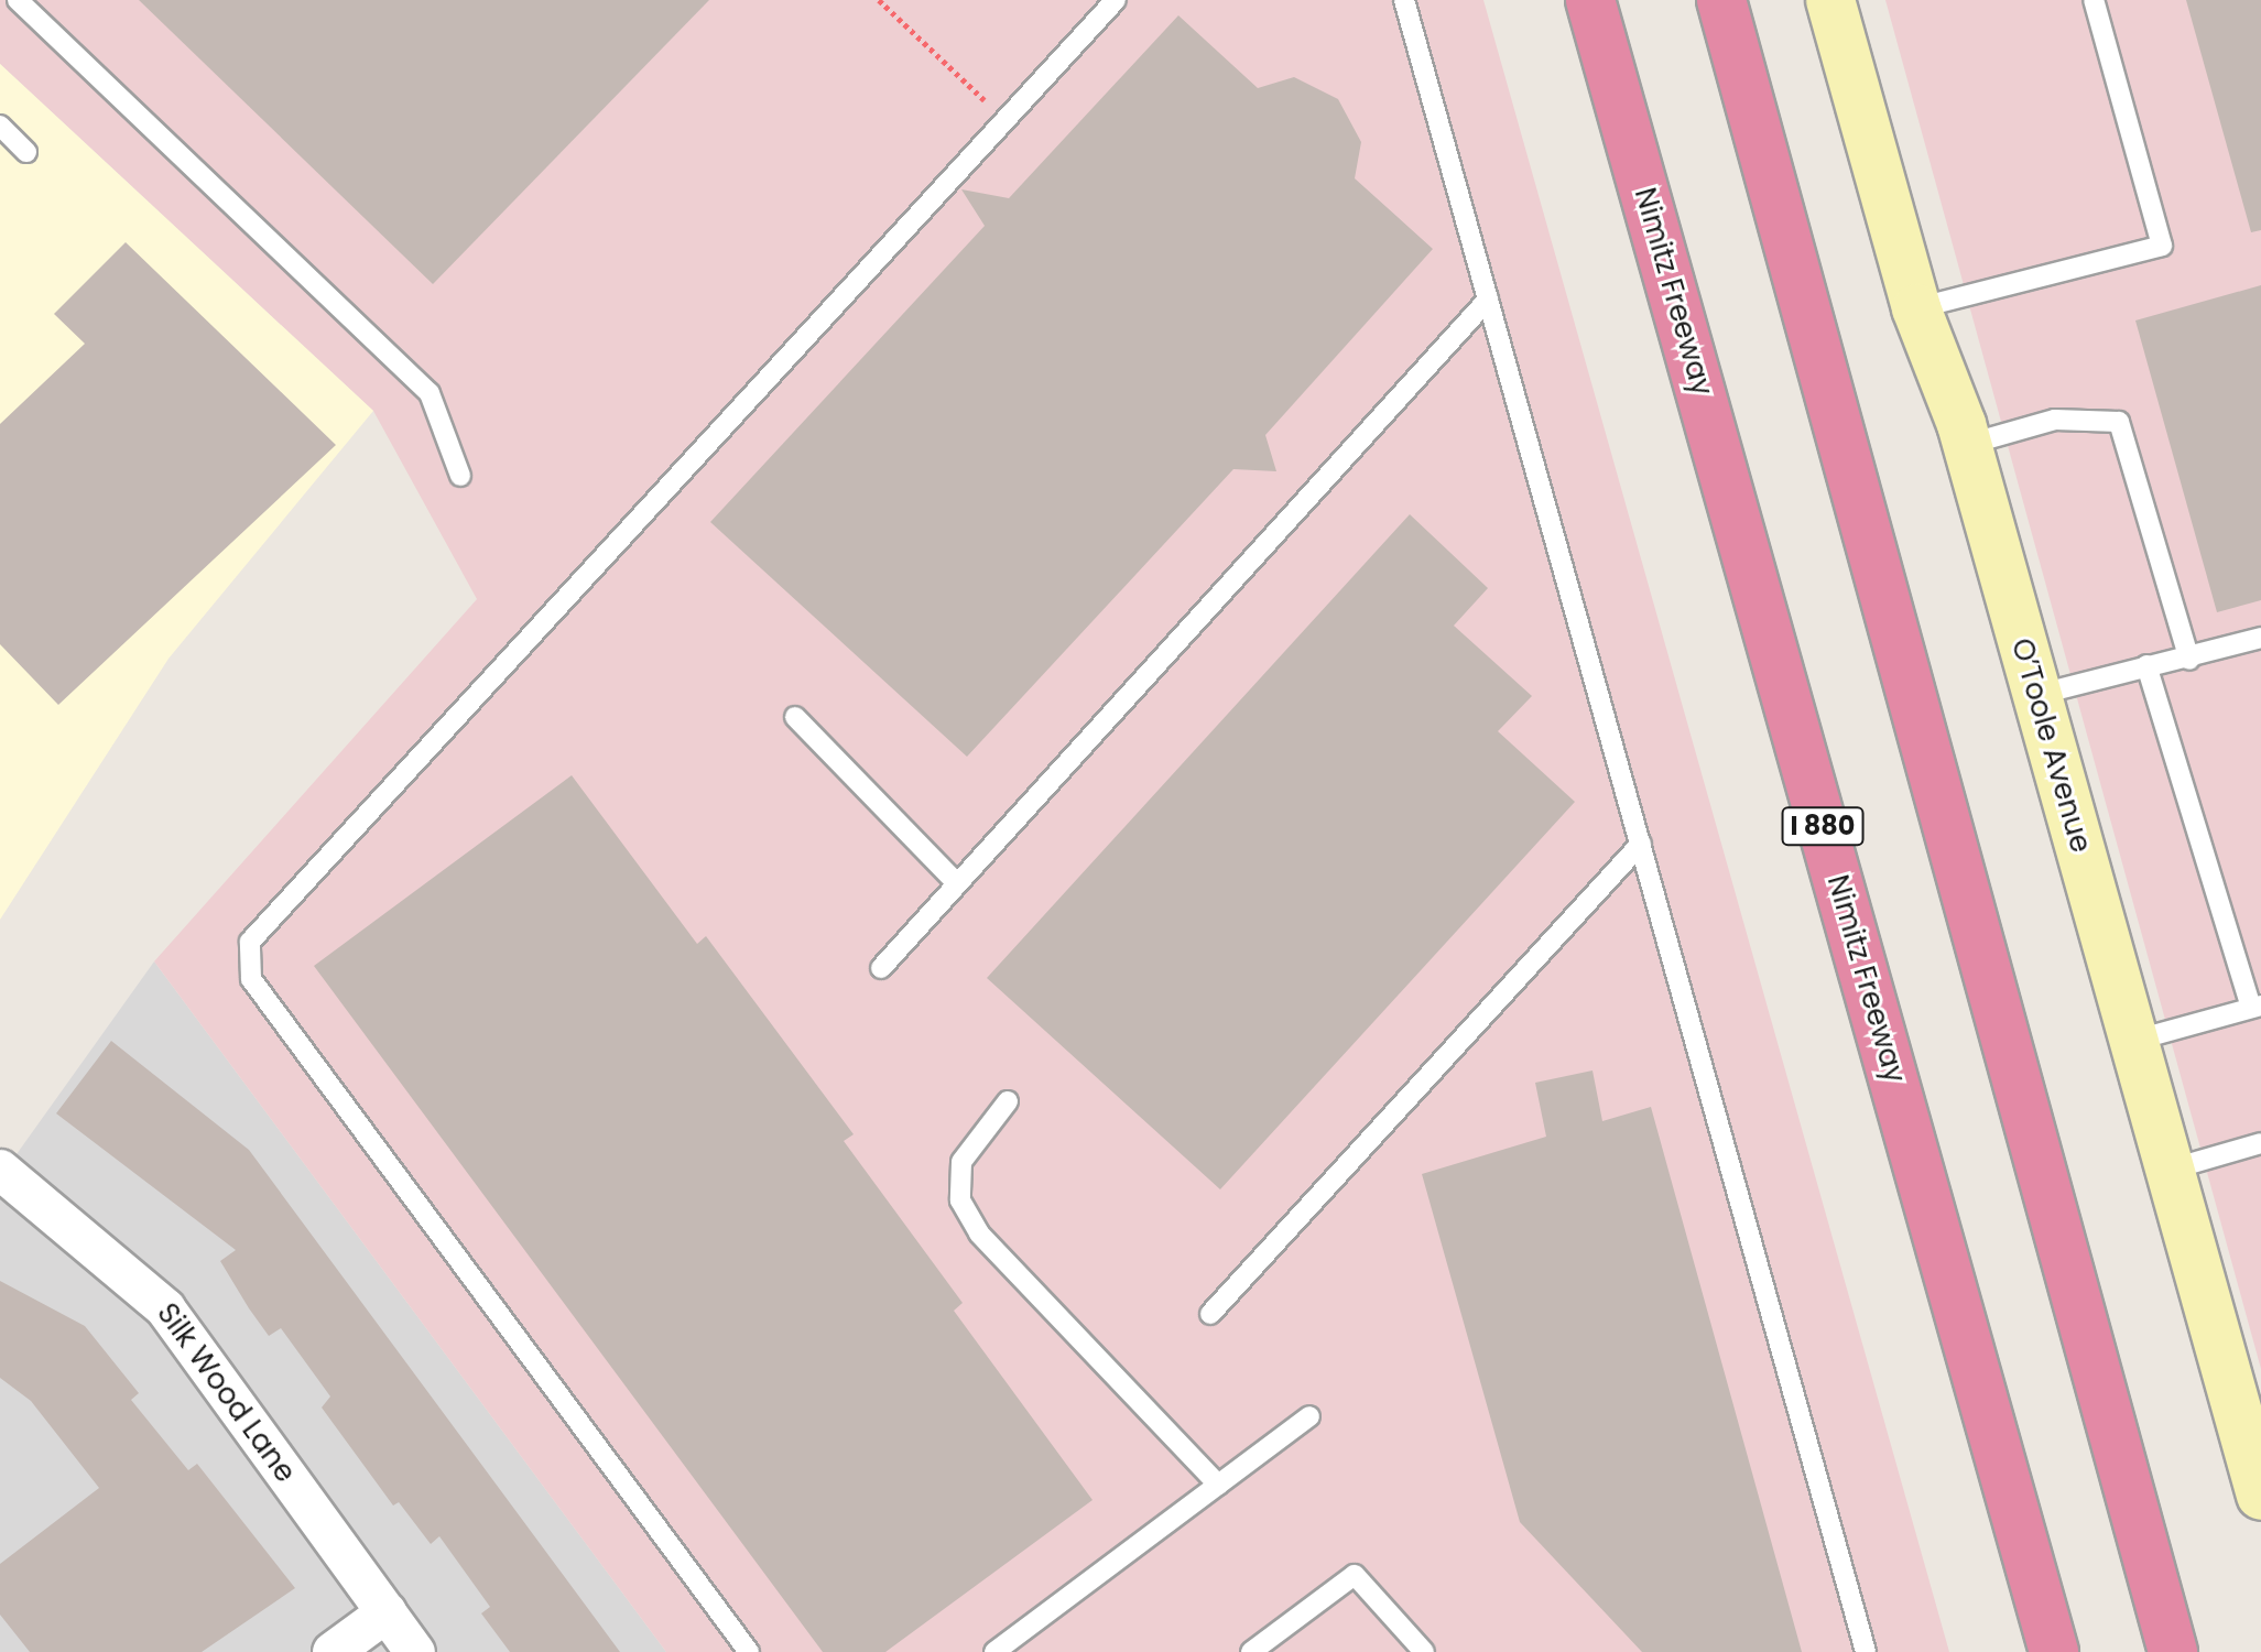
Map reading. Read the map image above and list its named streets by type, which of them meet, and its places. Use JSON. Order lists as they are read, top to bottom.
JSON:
{
  "streets": {
    "highway": ["Nimitz Freeway", "I 880"],
    "street": ["O’Toole Avenue", "Silk Wood Lane"]
  }
}
